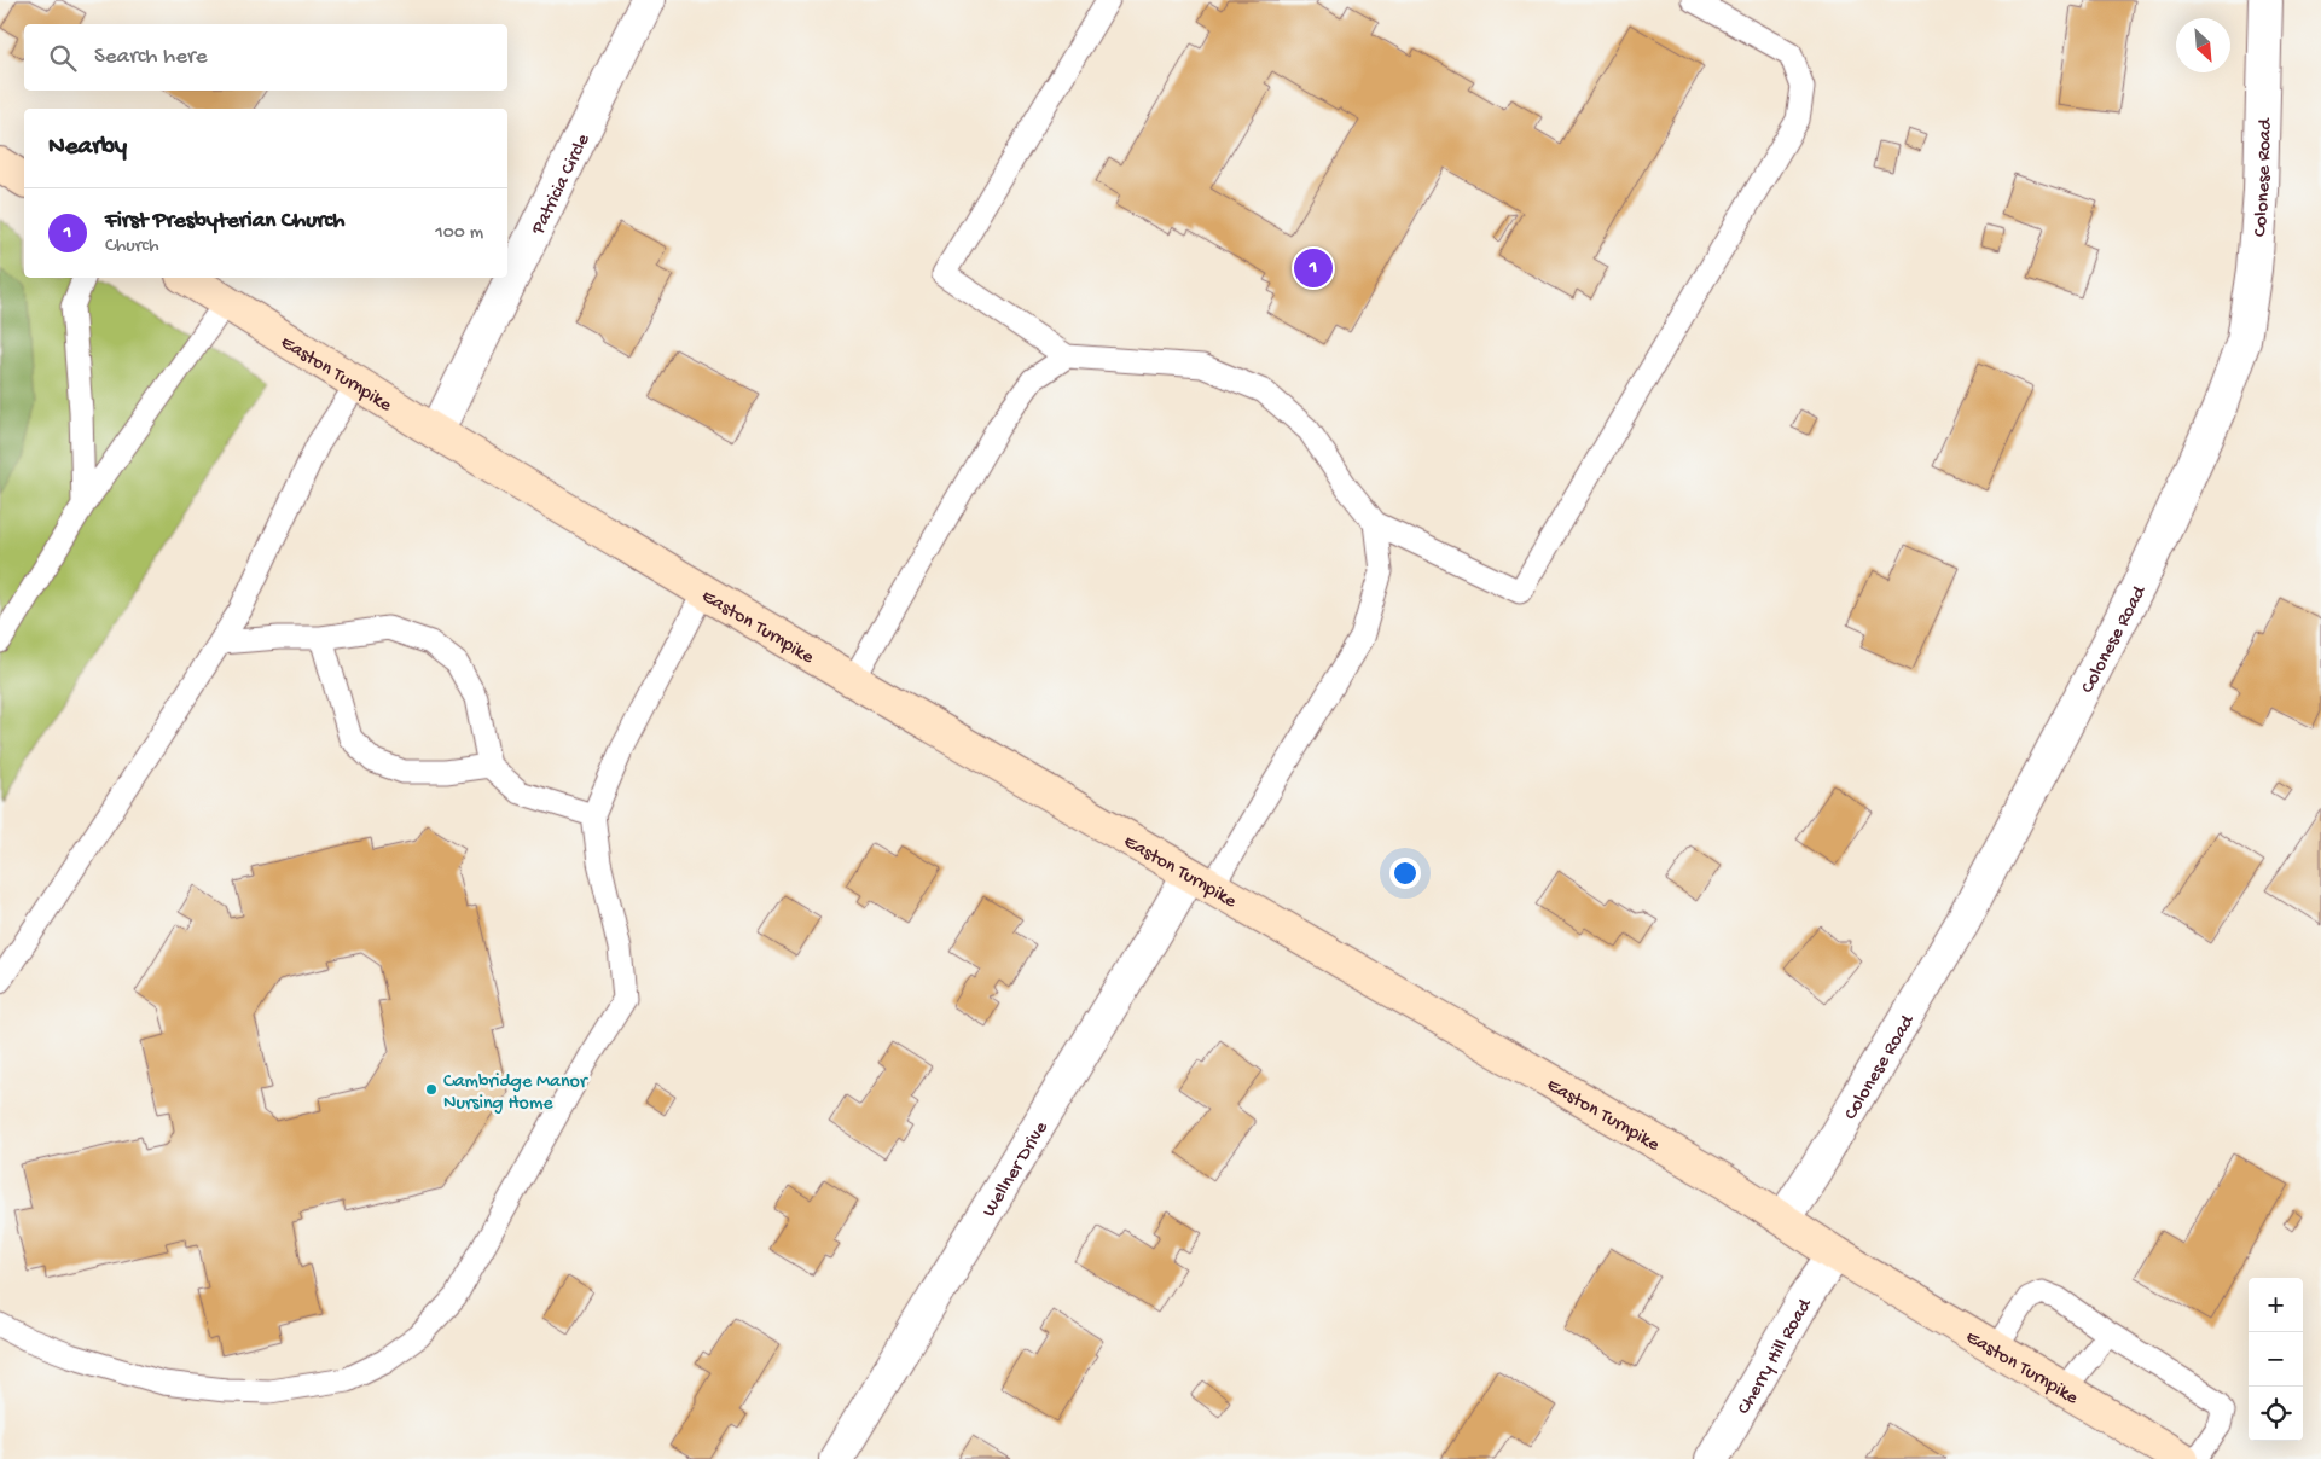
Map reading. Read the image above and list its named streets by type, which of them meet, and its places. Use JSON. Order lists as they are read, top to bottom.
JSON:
{
  "streets": {
    "main road": ["Easton Turnpike"],
    "street": [
      "Colonese Road",
      "Patricia Circle",
      "Wellner Drive",
      "Cherry Hill Road"
    ]
  },
  "crossings": [
    ["Colonese Road", "Easton Turnpike"],
    ["Patricia Circle", "Easton Turnpike"],
    ["Easton Turnpike", "Wellner Drive"],
    ["Easton Turnpike", "Cherry Hill Road"]
  ],
  "places": ["Cambridge Manor Nursing Home"],
  "north": "bottom right",
  "page": {
    "search": "Search here",
    "heading": "Nearby",
    "list": [
      {
        "mark": "1",
        "name": "First Presbyterian Church",
        "note": "Church",
        "value": "100 m"
      }
    ],
    "pins": "1",
    "map_buttons": ["+", "−"]
  }
}
